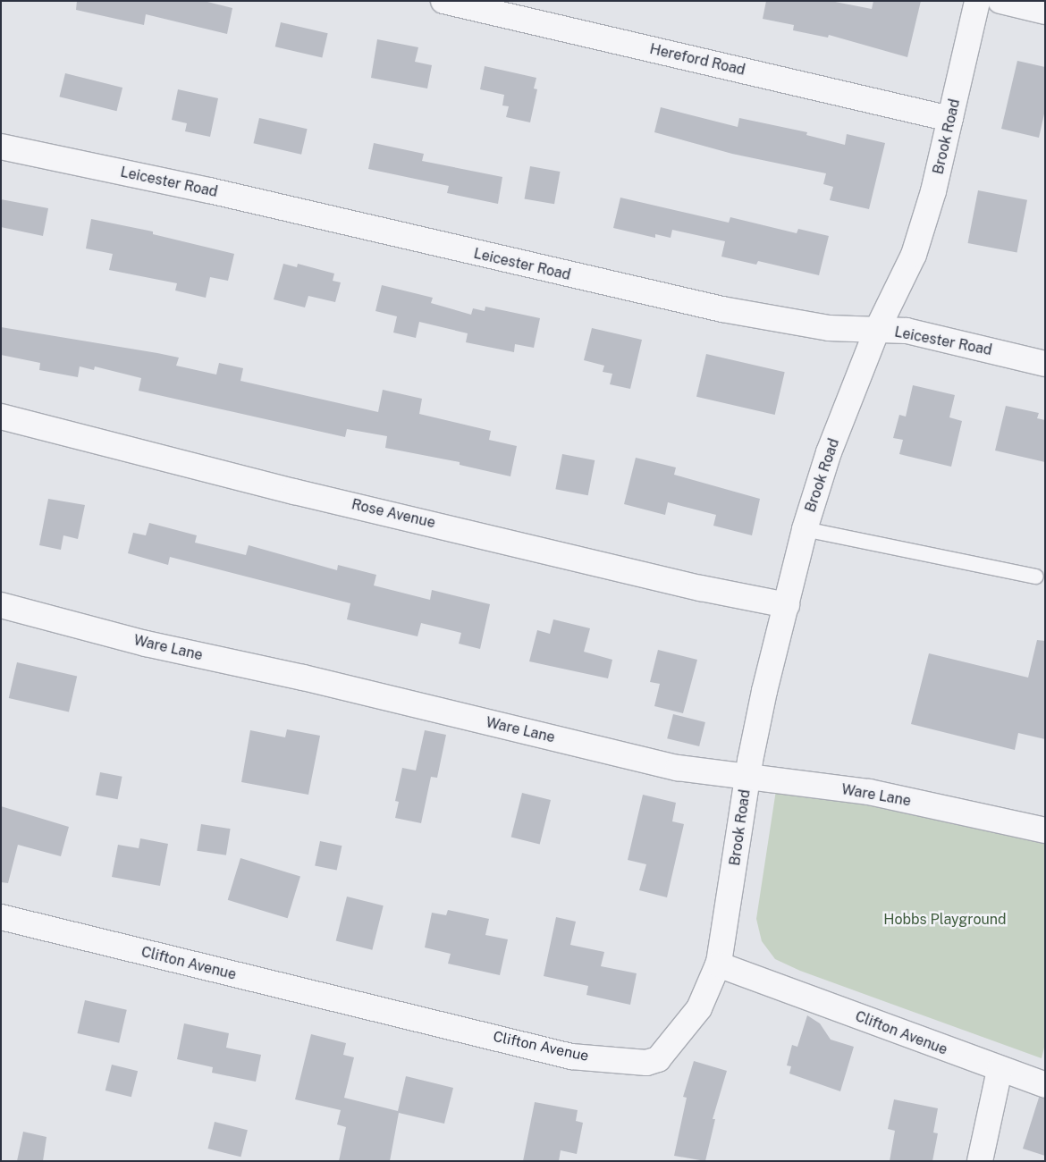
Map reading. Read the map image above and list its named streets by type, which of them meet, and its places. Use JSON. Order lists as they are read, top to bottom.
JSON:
{
  "streets": {
    "street": [
      "Hereford Road",
      "Brook Road",
      "Leicester Road",
      "Rose Avenue",
      "Ware Lane",
      "Clifton Avenue"
    ]
  },
  "crossings": [
    ["Hereford Road", "Brook Road"],
    ["Brook Road", "Leicester Road"],
    ["Brook Road", "Rose Avenue"],
    ["Brook Road", "Ware Lane"],
    ["Brook Road", "Clifton Avenue"]
  ],
  "parks": ["Hobbs Playground"]
}
